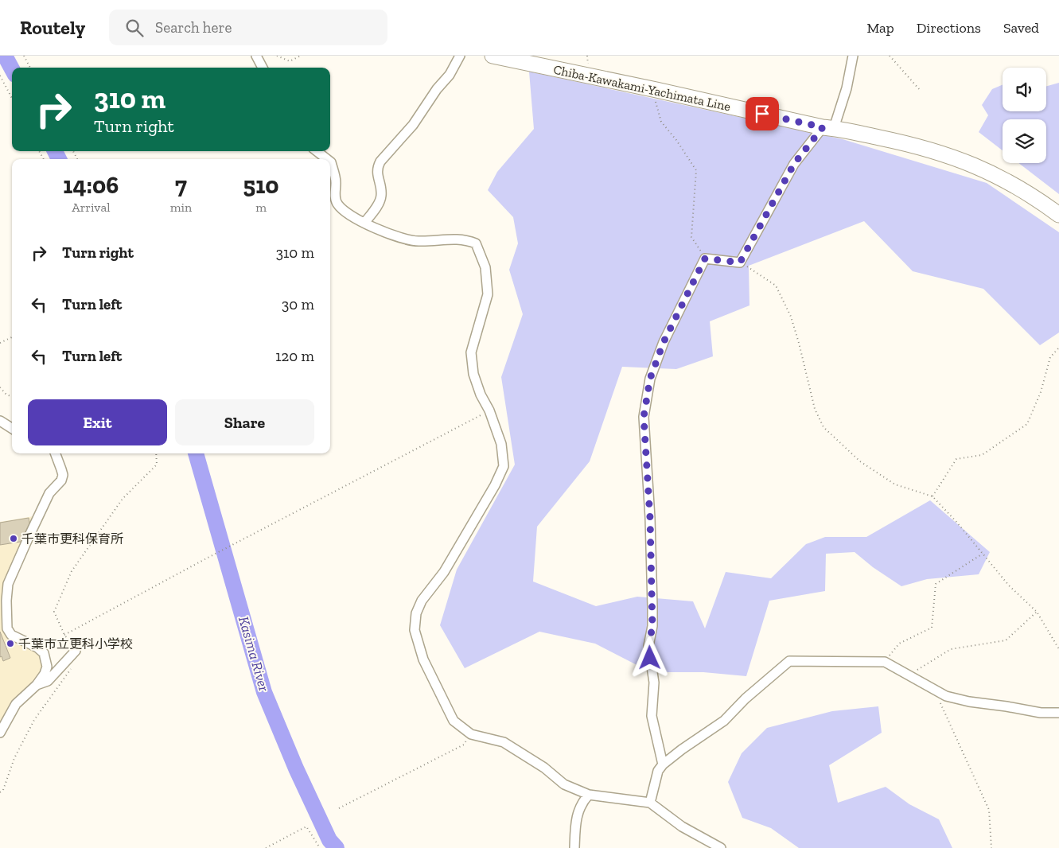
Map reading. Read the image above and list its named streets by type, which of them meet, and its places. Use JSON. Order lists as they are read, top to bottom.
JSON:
{
  "streets": {
    "main road": ["Chiba-Kawakami-Yachimata Line"]
  },
  "water": ["Kasima River"],
  "places": ["千葉市更科保育所", "千葉市立更科小学校"],
  "page": {
    "header": "Routely",
    "search": "Search here",
    "nav": ["Map", "Directions", "Saved"],
    "turn": ["310 m", "Turn right"],
    "eta": [
      "14:06",
      "Arrival",
      "7",
      "min",
      "510",
      "m"
    ],
    "list": [
      {
        "name": "Turn right",
        "value": "310 m"
      },
      {
        "name": "Turn left",
        "value": "30 m"
      },
      {
        "name": "Turn left",
        "value": "120 m"
      }
    ],
    "buttons": ["Exit", "Share"]
  }
}
